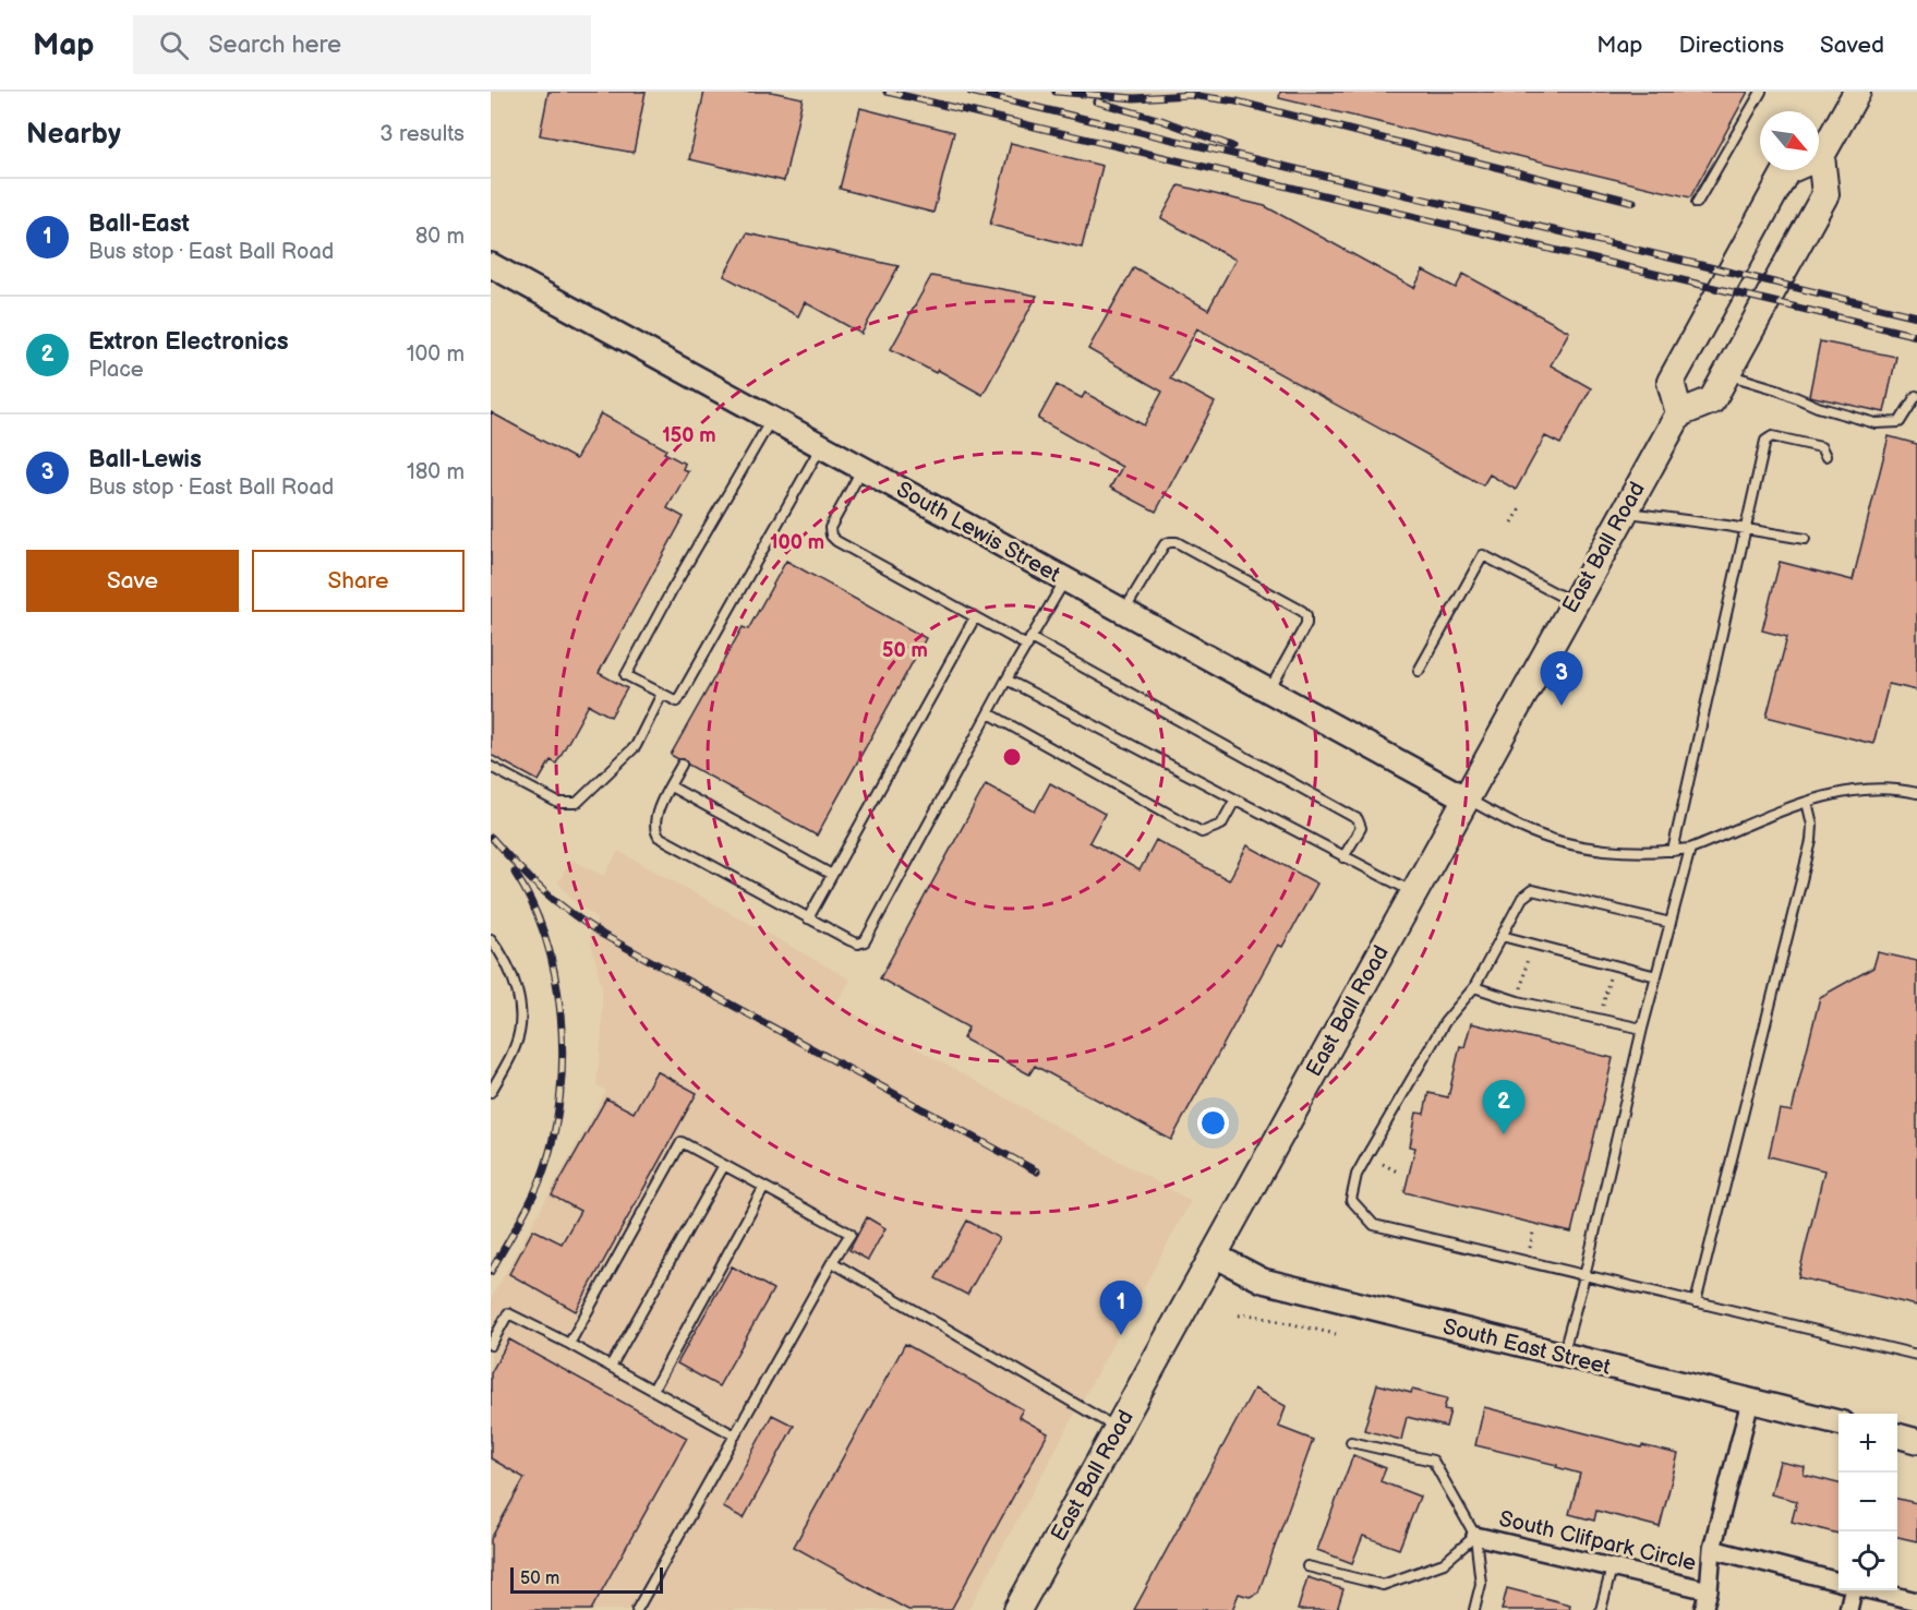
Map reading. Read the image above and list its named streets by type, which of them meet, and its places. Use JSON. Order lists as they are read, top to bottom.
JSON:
{
  "streets": {
    "main road": ["South Lewis Street", "East Ball Road", "South East Street"],
    "street": ["South Clifpark Circle"]
  },
  "crossings": [
    ["South Lewis Street", "East Ball Road"],
    ["East Ball Road", "South East Street"]
  ],
  "scale_bar": "50 m",
  "north": "bottom right",
  "page": {
    "header": "Map",
    "search": "Search here",
    "nav": ["Map", "Directions", "Saved"],
    "heading": ["Nearby", "3 results"],
    "list": [
      {
        "mark": "1",
        "name": "Ball-East",
        "note": "Bus stop · East Ball Road",
        "value": "80 m"
      },
      {
        "mark": "2",
        "name": "Extron Electronics",
        "note": "Place",
        "value": "100 m"
      },
      {
        "mark": "3",
        "name": "Ball-Lewis",
        "note": "Bus stop · East Ball Road",
        "value": "180 m"
      }
    ],
    "buttons": ["Save", "Share"],
    "pins": ["3", "2", "1"],
    "map_buttons": ["+", "−"],
    "scale": "50 m"
  },
  "rings": ["150 m", "100 m", "50 m"]
}
